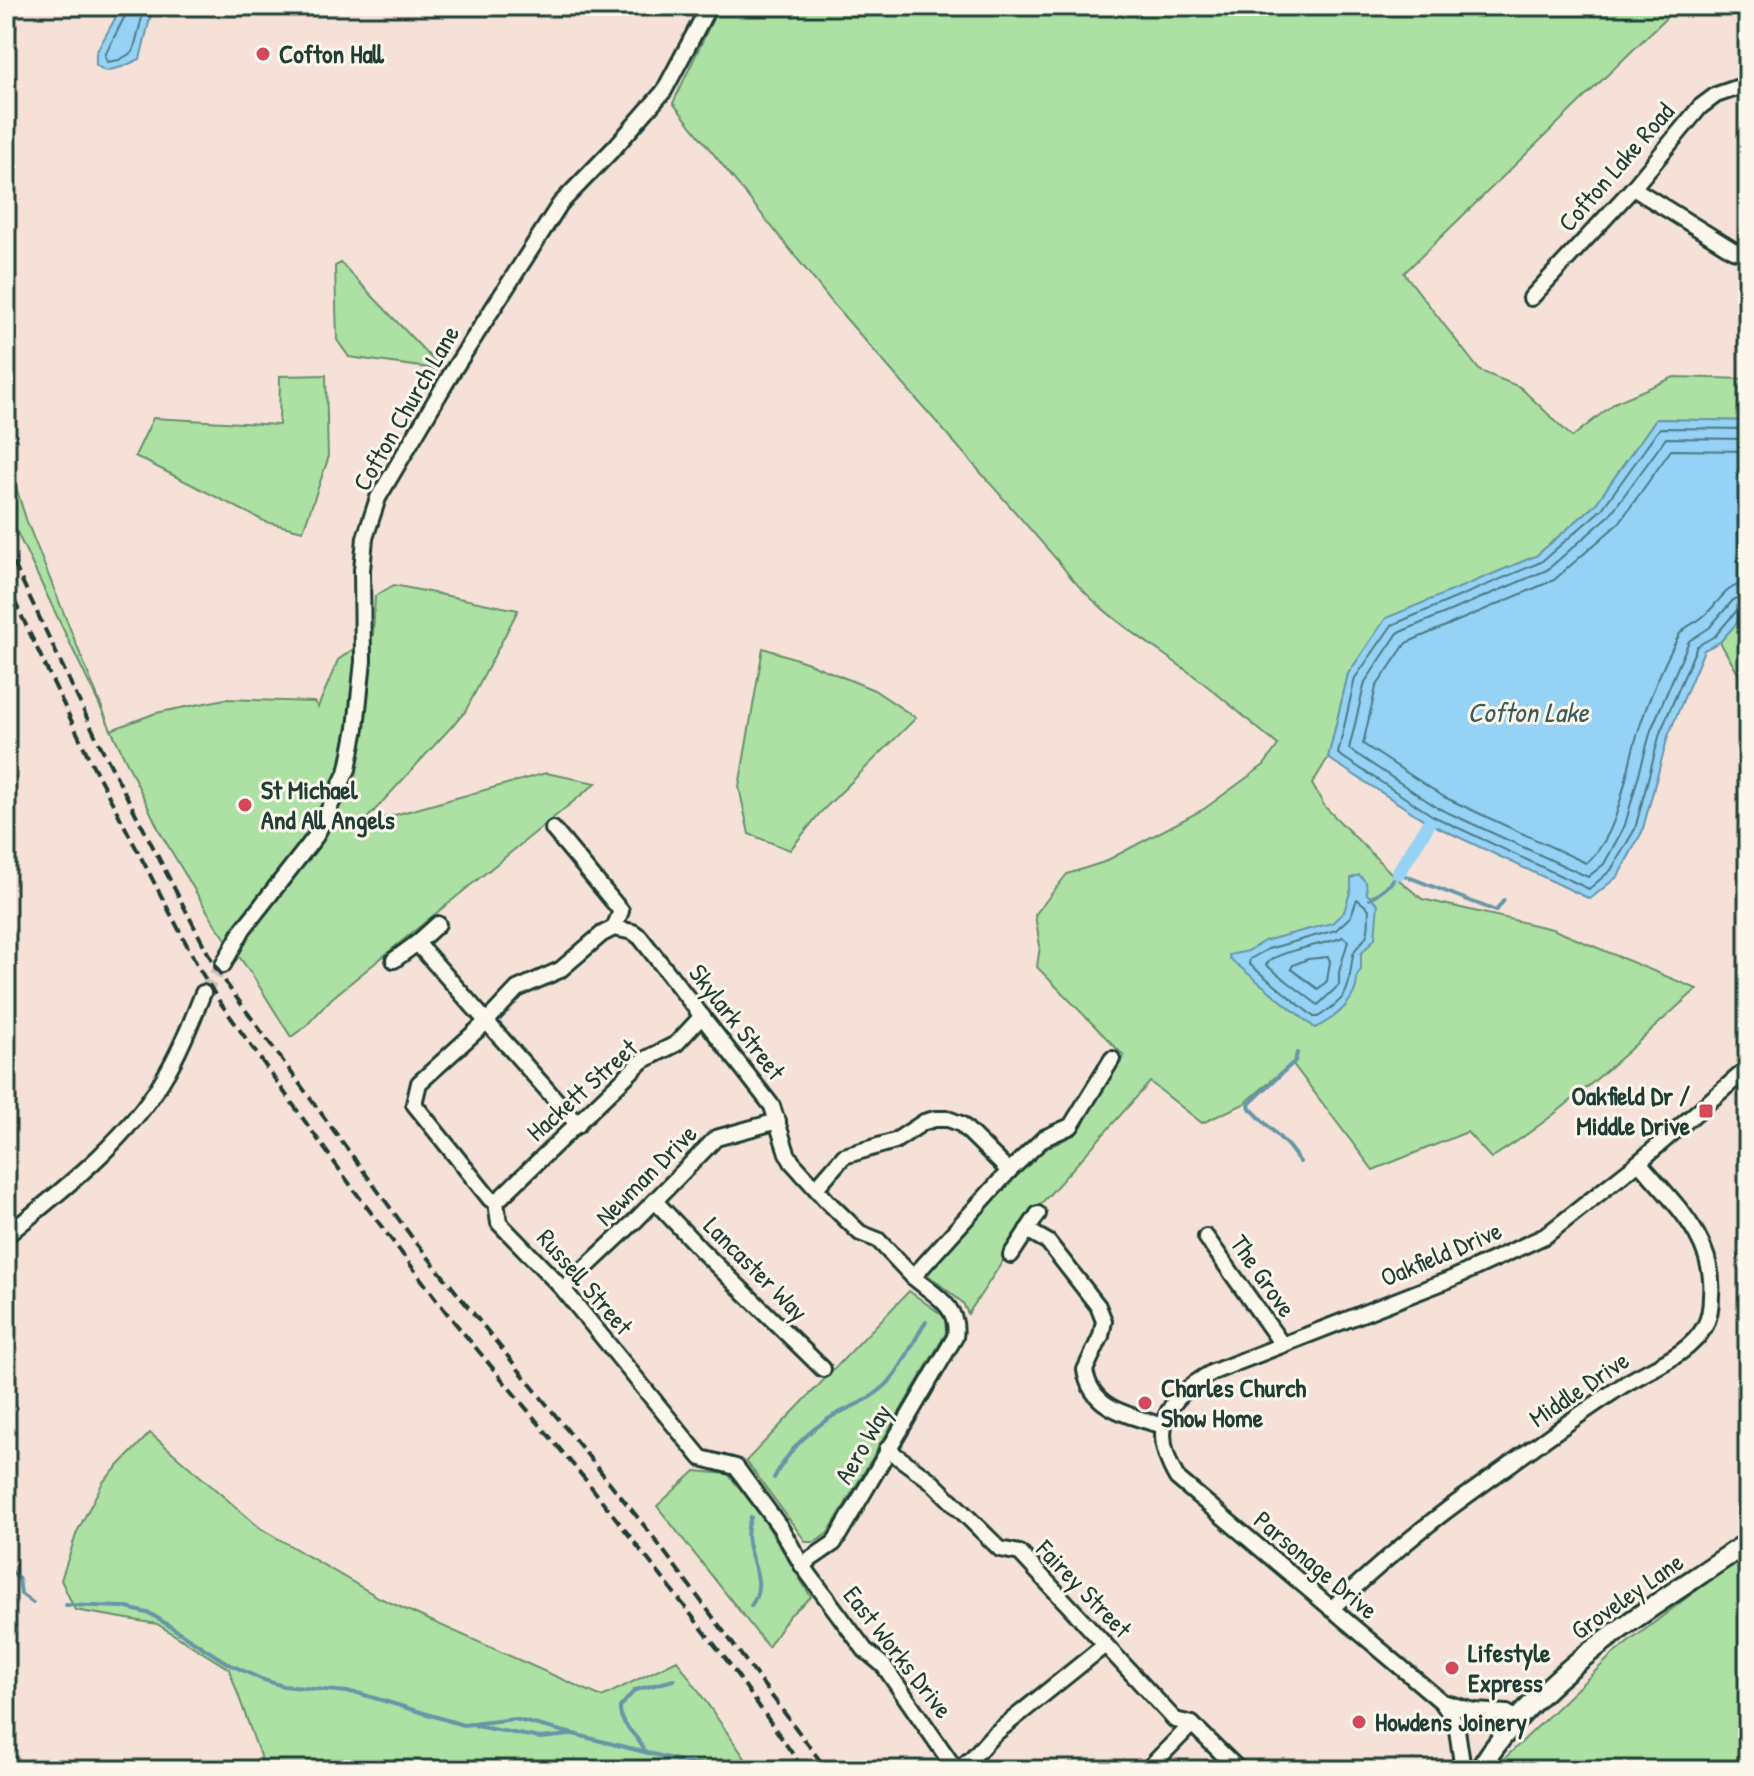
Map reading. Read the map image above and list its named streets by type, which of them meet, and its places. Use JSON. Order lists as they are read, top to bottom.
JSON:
{
  "streets": {
    "main road": ["Groveley Lane"],
    "street": [
      "Cofton Lake Road",
      "Cofton Church Lane",
      "Skylark Street",
      "Hackett Street",
      "Newman Drive",
      "Oakfield Drive",
      "Lancaster Way",
      "The Grove",
      "Russell Street",
      "Middle Drive",
      "Aero Way",
      "Parsonage Drive",
      "Fairey Street",
      "East Works Drive"
    ]
  },
  "crossings": [
    ["Skylark Street", "Hackett Street"],
    ["Skylark Street", "Newman Drive"],
    ["Skylark Street", "Aero Way"],
    ["Hackett Street", "Russell Street"],
    ["Newman Drive", "Lancaster Way"],
    ["Newman Drive", "Russell Street"],
    ["Oakfield Drive", "The Grove"],
    ["Oakfield Drive", "Middle Drive"],
    ["Oakfield Drive", "Parsonage Drive"],
    ["Russell Street", "Aero Way"],
    ["Russell Street", "East Works Drive"],
    ["Middle Drive", "Parsonage Drive"],
    ["Aero Way", "Fairey Street"],
    ["Aero Way", "East Works Drive"],
    ["Parsonage Drive", "Groveley Lane"]
  ],
  "water": ["Cofton Lake"],
  "places": {
    "other": [
      "Cofton Hall",
      "St Michael And All Angels",
      "Charles Church Show Home",
      "Lifestyle Express",
      "Howdens Joinery"
    ],
    "transit": ["Oakfield Dr / Middle Drive"]
  }
}
